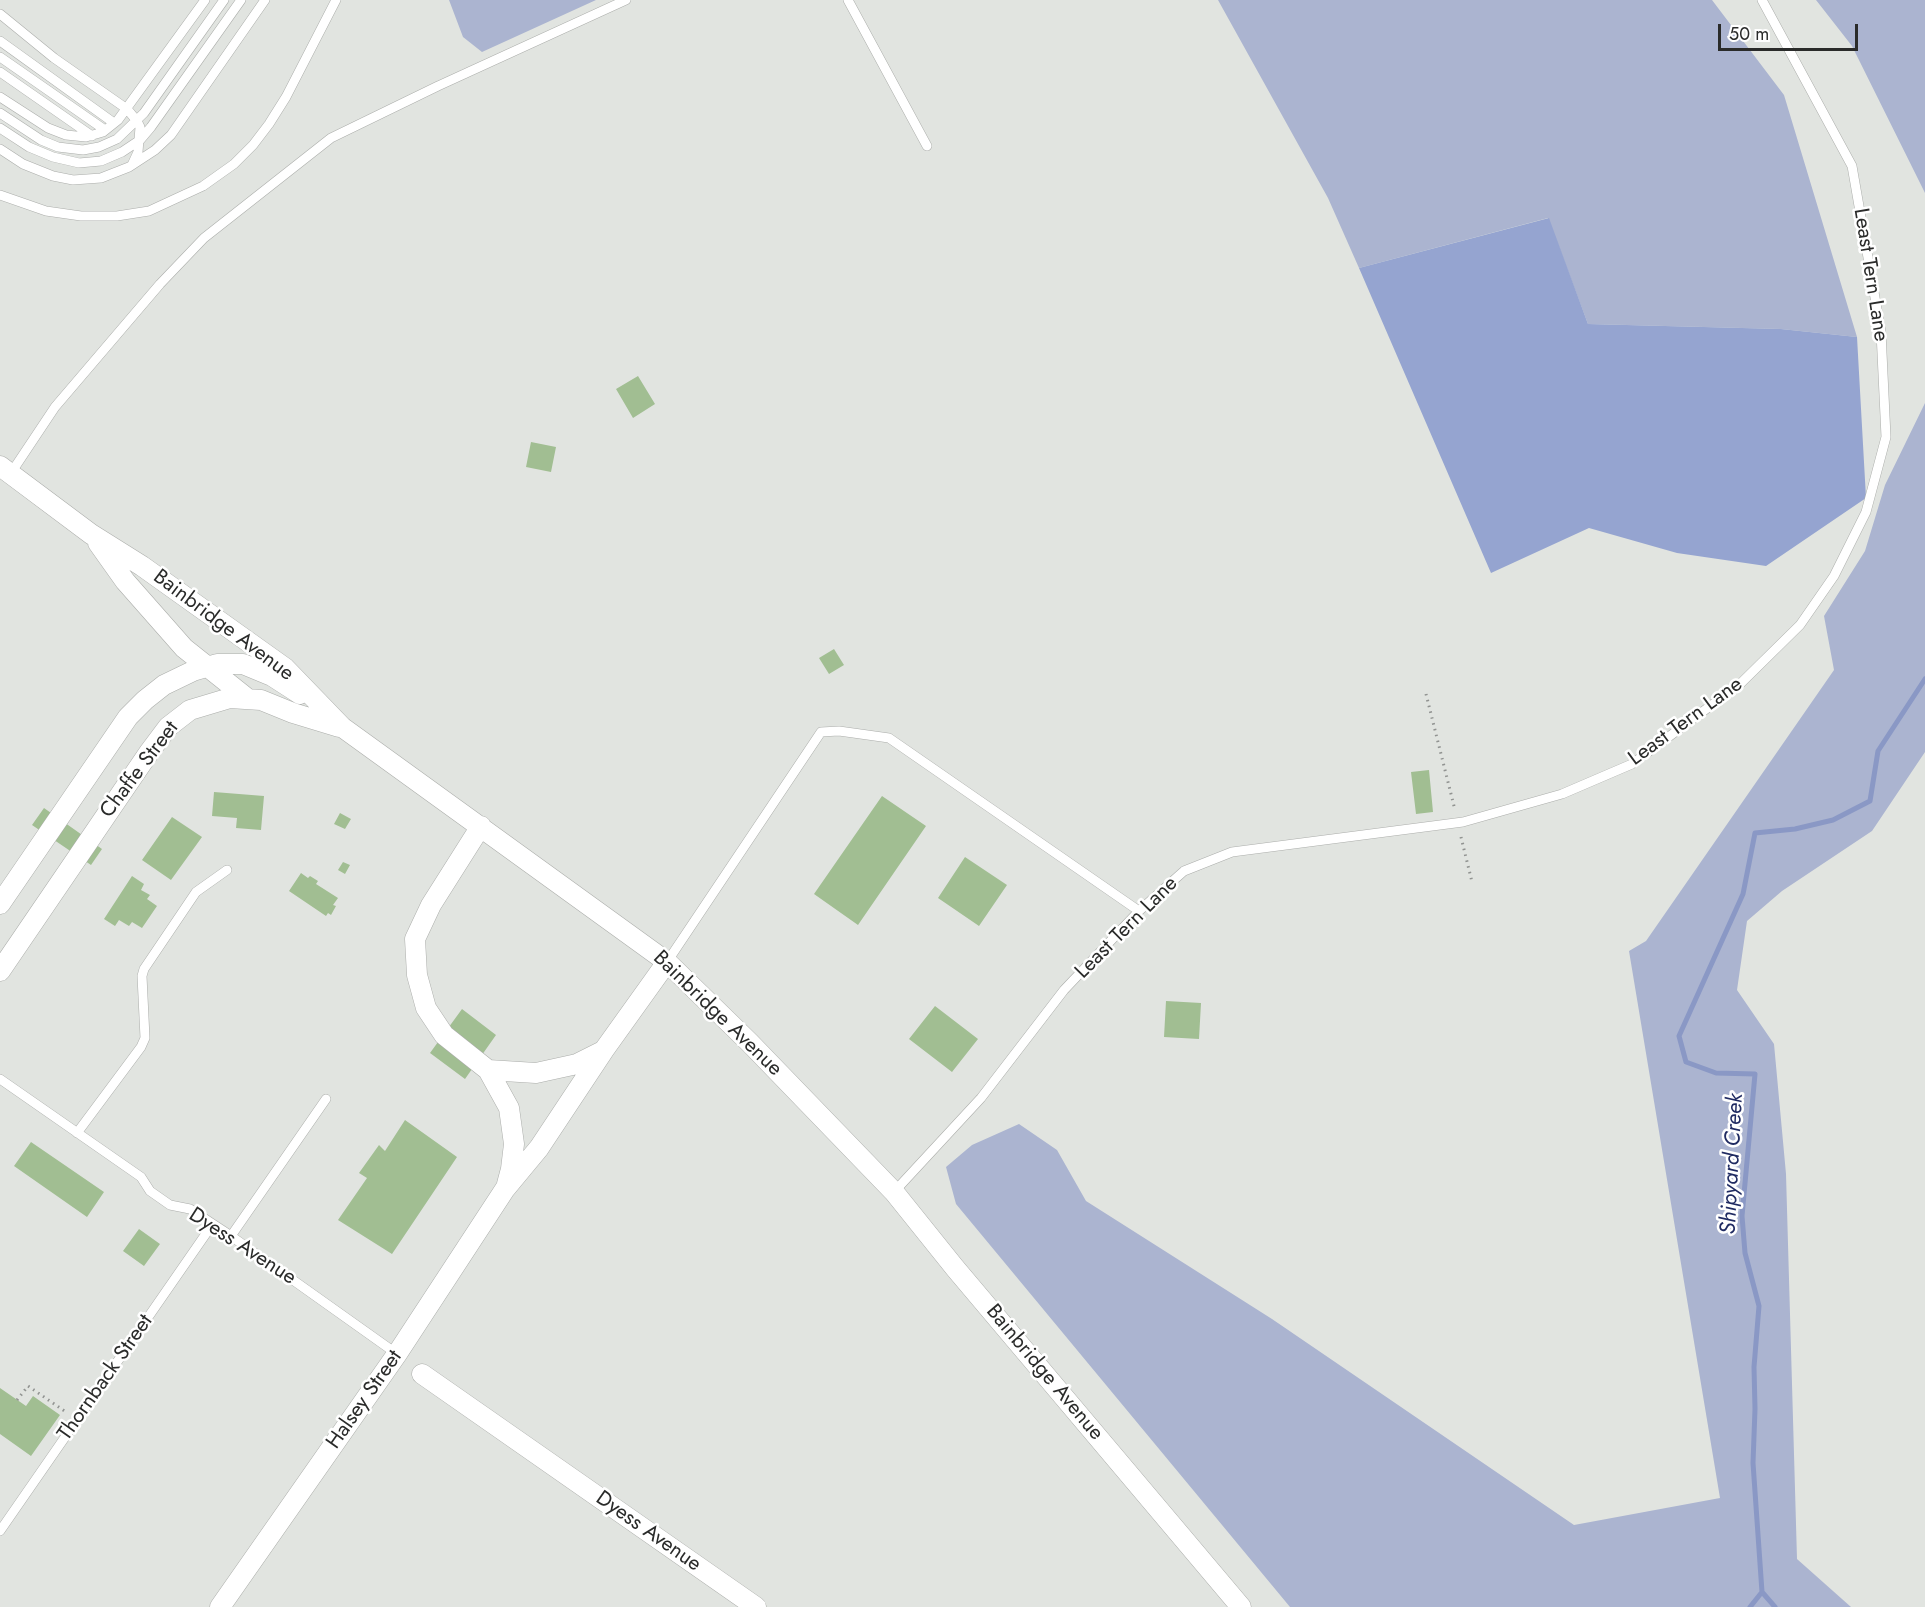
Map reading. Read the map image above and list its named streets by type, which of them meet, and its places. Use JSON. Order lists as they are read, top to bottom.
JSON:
{
  "streets": {
    "street": [
      "Bainbridge Avenue",
      "Chaffe Street",
      "Dyess Avenue",
      "Halsey Street"
    ],
    "lane": ["Least Tern Lane", "Thornback Street"]
  },
  "crossings": [
    ["Least Tern Lane", "Bainbridge Avenue"],
    ["Bainbridge Avenue", "Chaffe Street"],
    ["Bainbridge Avenue", "Halsey Street"],
    ["Dyess Avenue", "Thornback Street"],
    ["Dyess Avenue", "Halsey Street"]
  ],
  "water": ["Shipyard Creek"],
  "scale_bar": "50 m"
}
